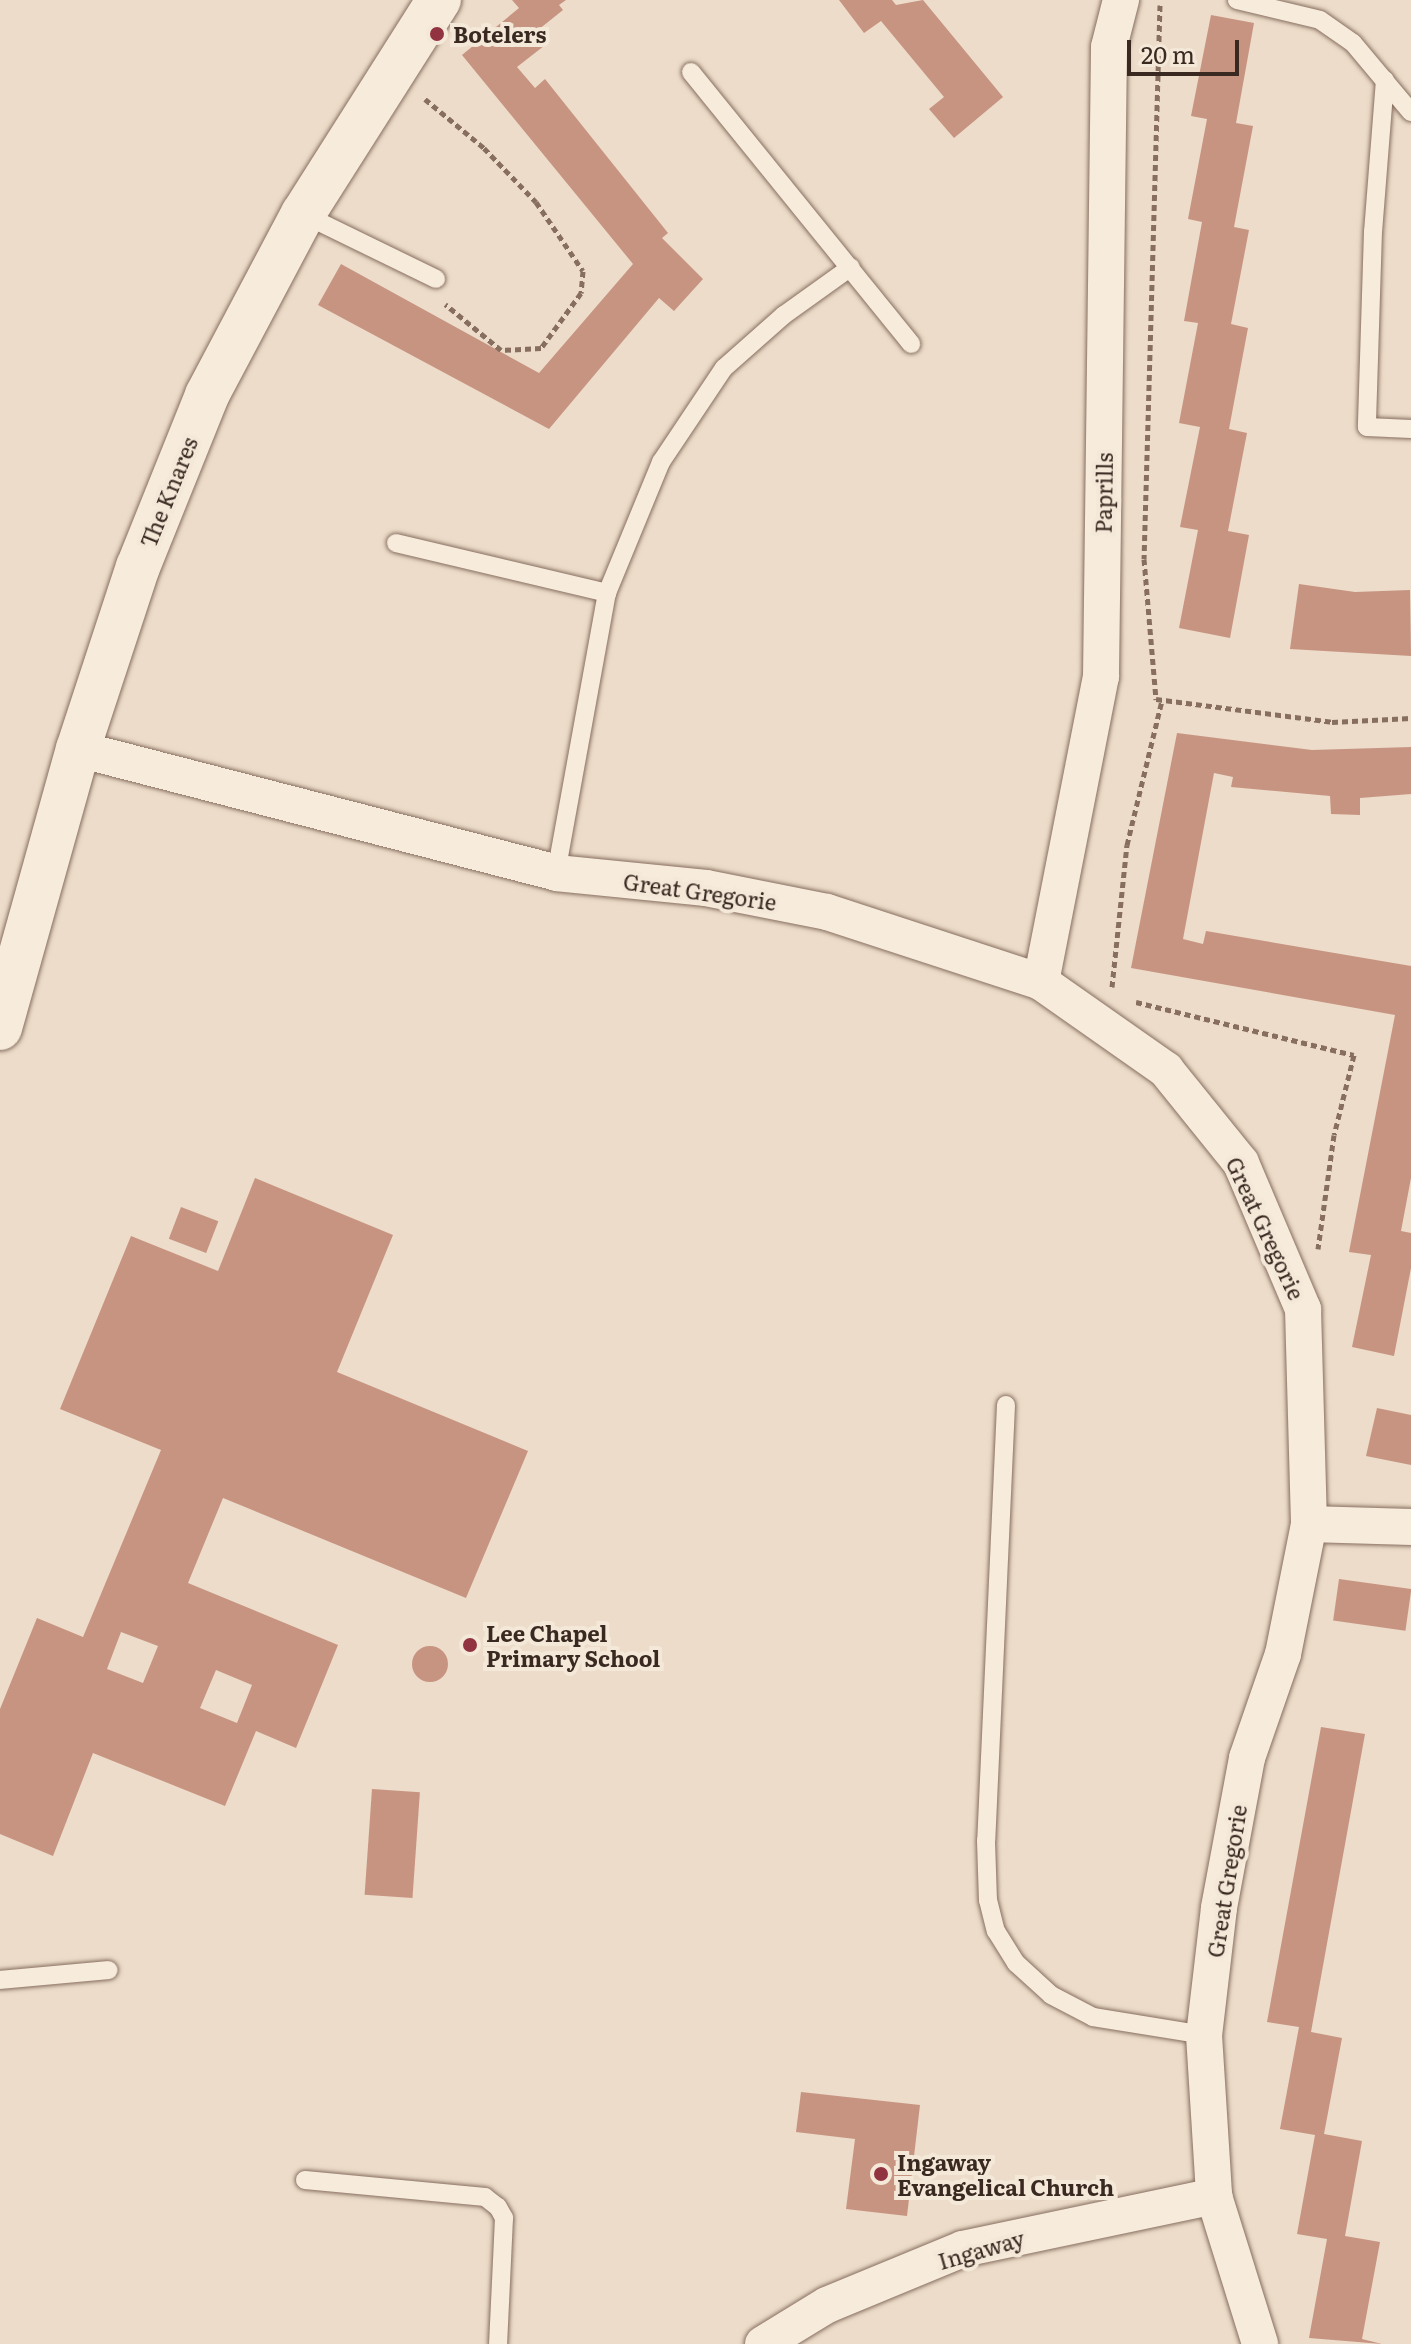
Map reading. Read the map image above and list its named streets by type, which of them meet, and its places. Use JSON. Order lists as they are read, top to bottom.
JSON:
{
  "streets": {
    "street": [
      "The Knares",
      "Paprills",
      "Great Gregorie",
      "Ingaway"
    ]
  },
  "crossings": [
    ["The Knares", "Great Gregorie"],
    ["Paprills", "Great Gregorie"],
    ["Great Gregorie", "Ingaway"]
  ],
  "places": ["Botelers", "Lee Chapel Primary School", "Ingaway Evangelical Church"],
  "scale_bar": "20 m"
}
